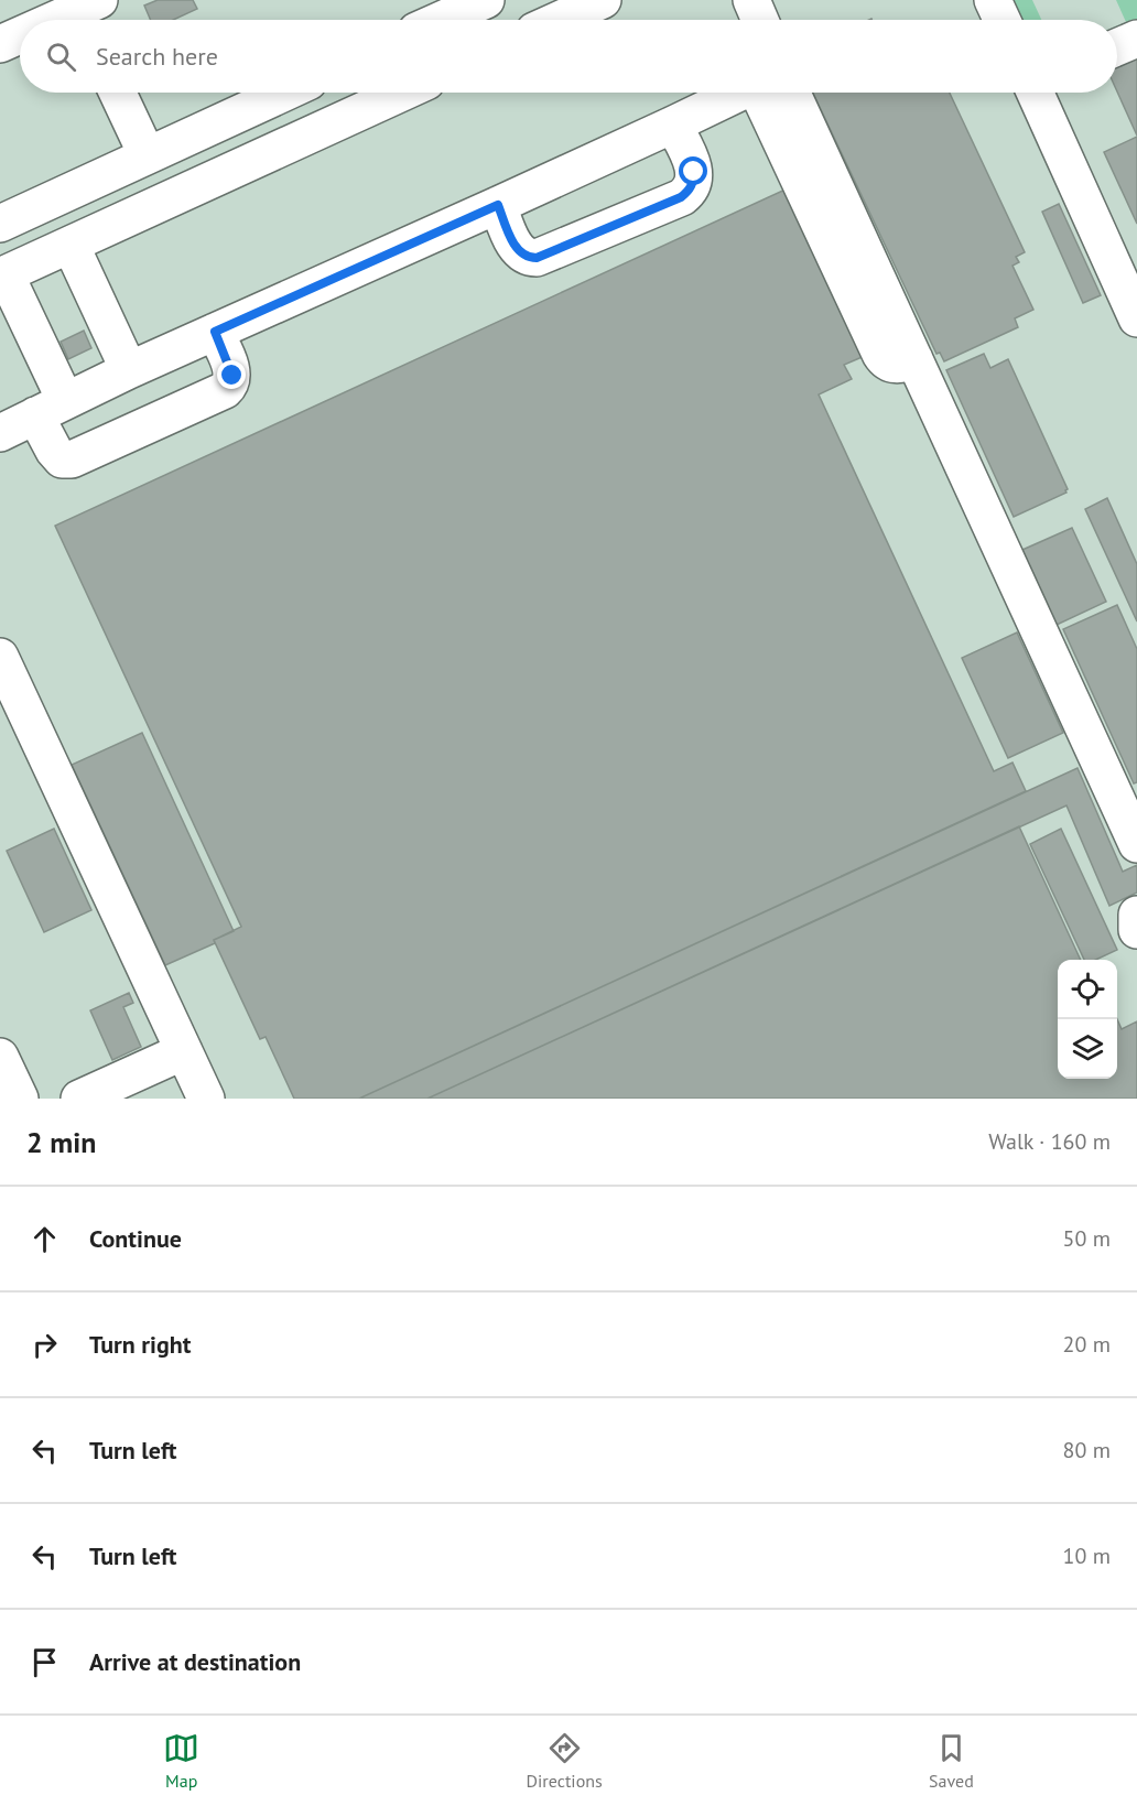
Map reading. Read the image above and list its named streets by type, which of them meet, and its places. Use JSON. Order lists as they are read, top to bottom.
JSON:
{
  "page": {
    "search": "Search here",
    "heading": ["2 min", "Walk · 160 m"],
    "list": [
      ["Continue", "50 m"],
      ["Turn right", "20 m"],
      ["Turn left", "80 m"],
      ["Turn left", "10 m"],
      "Arrive at destination"
    ],
    "nav": ["Map", "Directions", "Saved"]
  }
}
